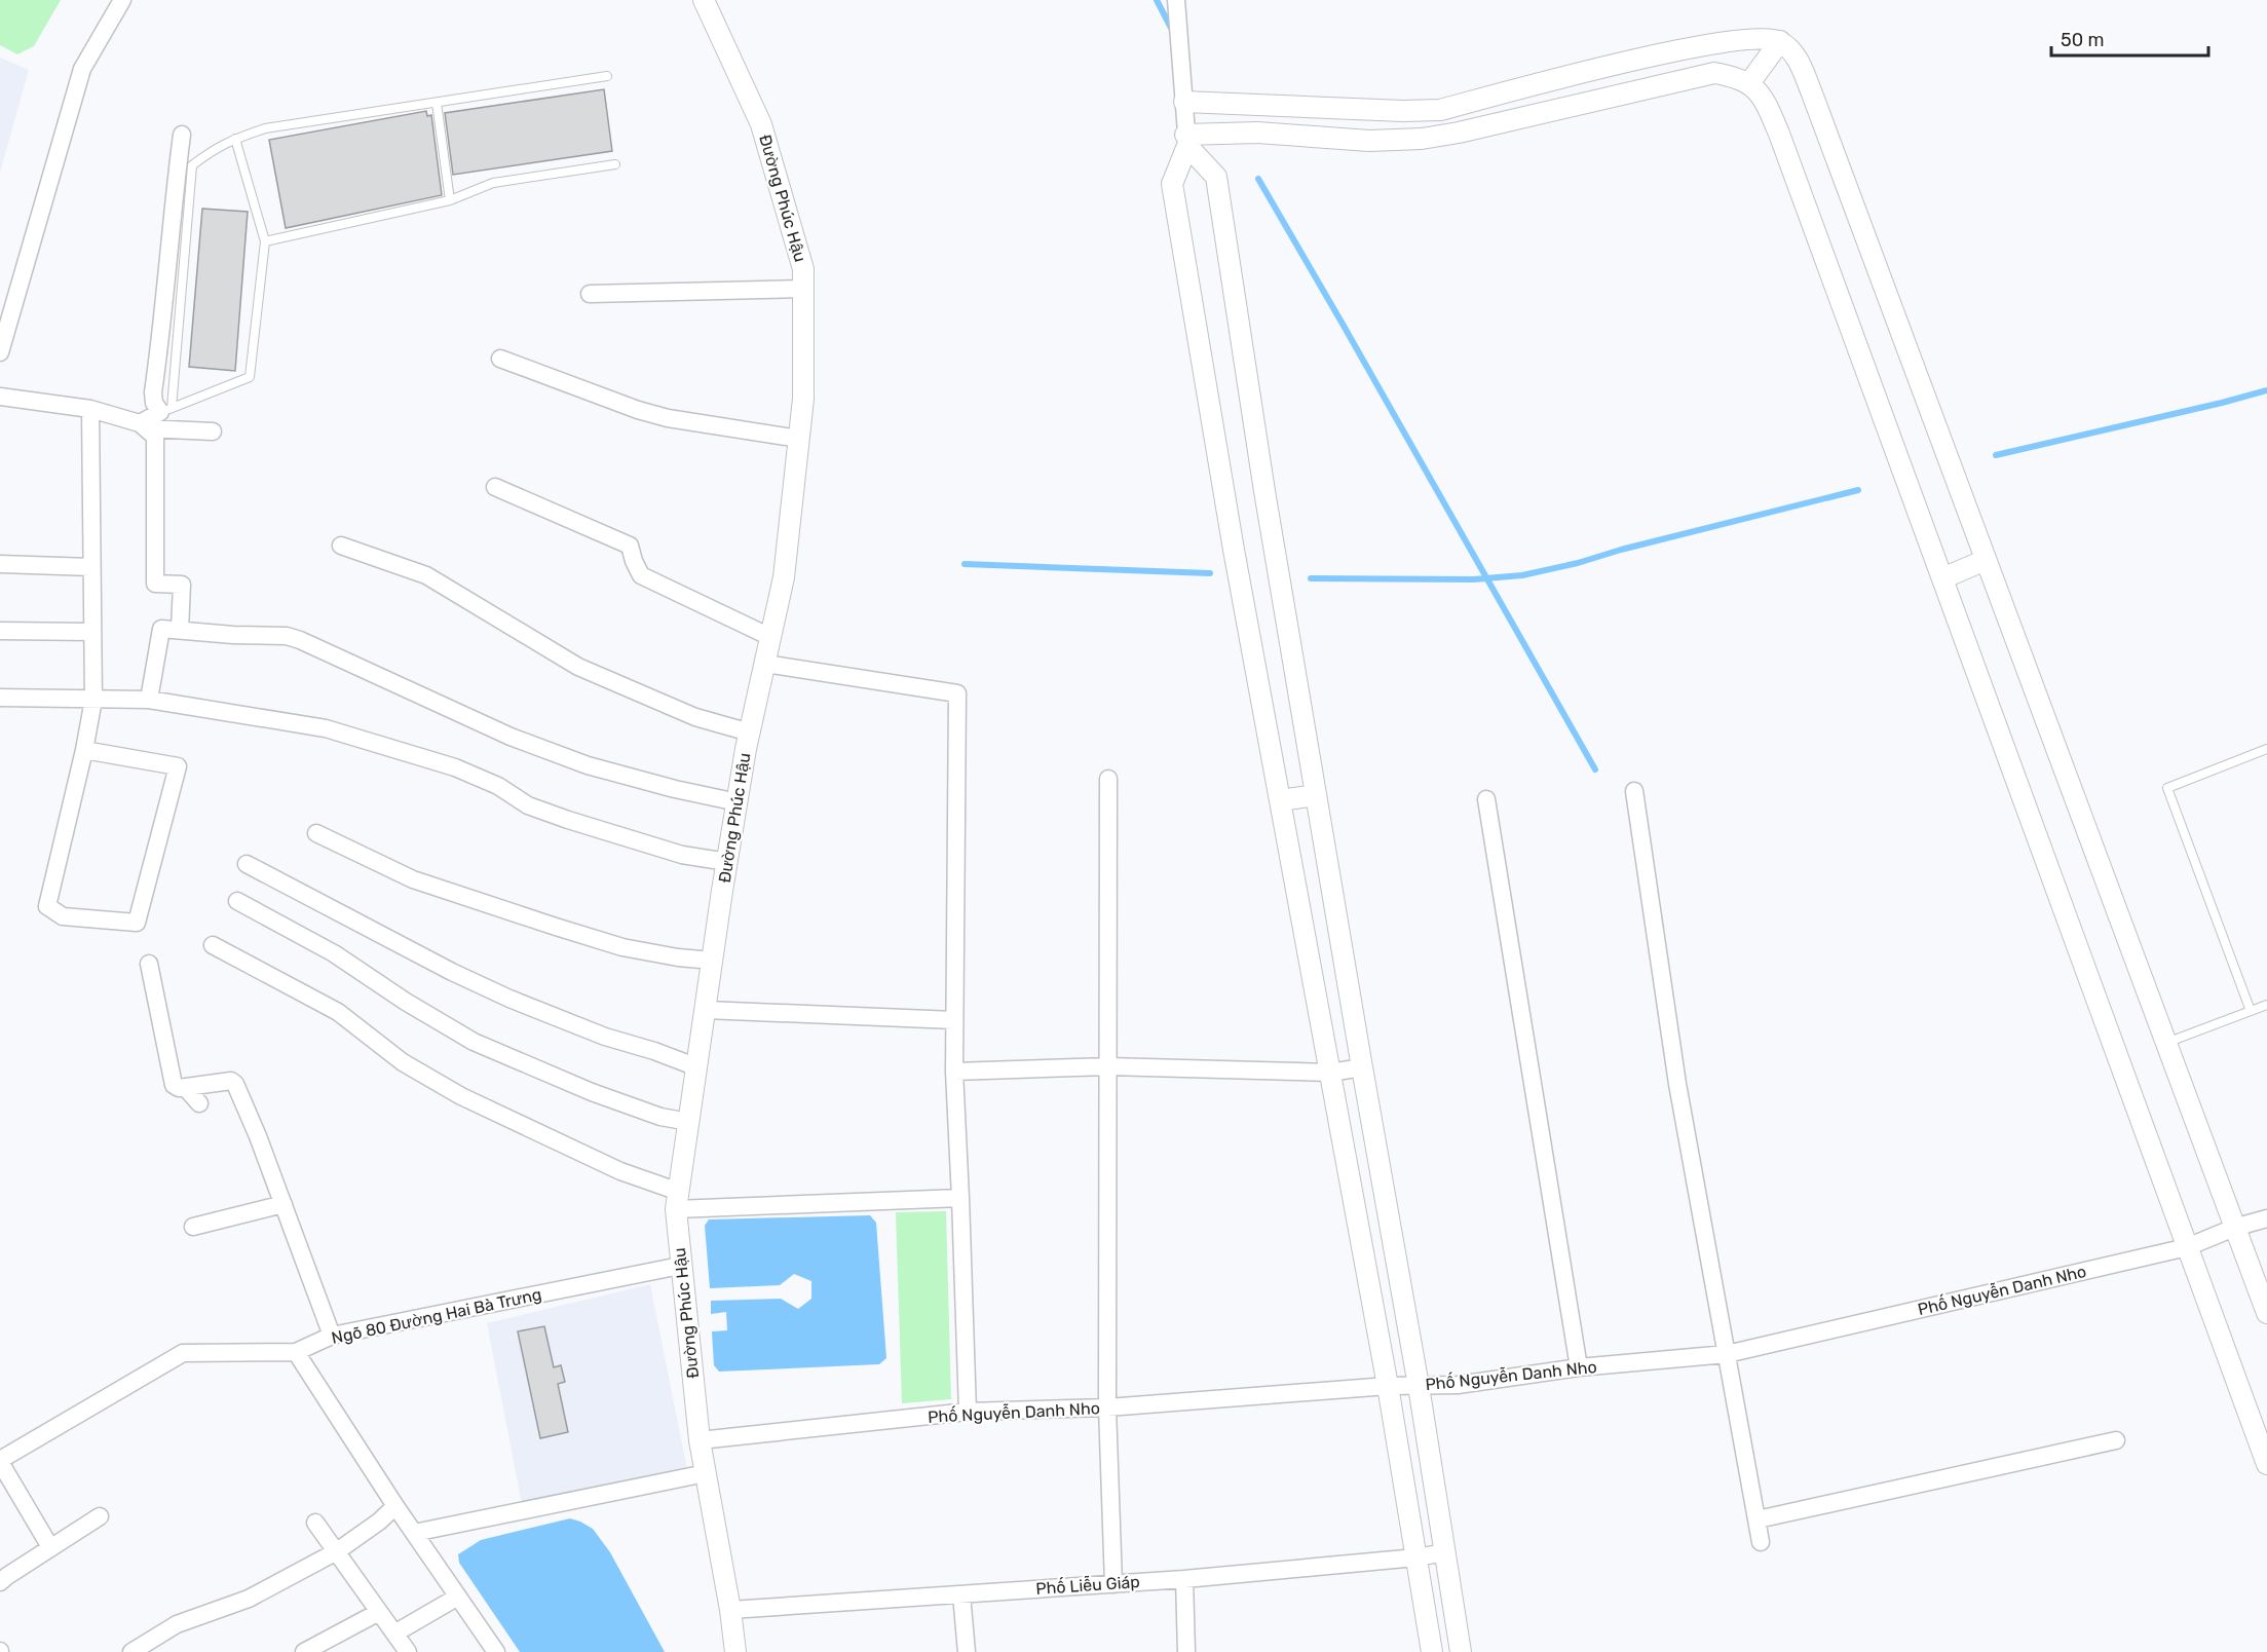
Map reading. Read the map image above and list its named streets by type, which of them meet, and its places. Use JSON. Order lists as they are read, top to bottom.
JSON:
{
  "streets": {
    "street": [
      "Đường Phúc Hậu",
      "Phố Nguyễn Danh Nho",
      "Ngõ 80 Đường Hai Bà Trưng",
      "Phố Liễu Giáp"
    ]
  },
  "crossings": [
    ["Đường Phúc Hậu", "Phố Nguyễn Danh Nho"],
    ["Đường Phúc Hậu", "Ngõ 80 Đường Hai Bà Trưng"],
    ["Đường Phúc Hậu", "Phố Liễu Giáp"]
  ],
  "scale_bar": "50 m"
}
